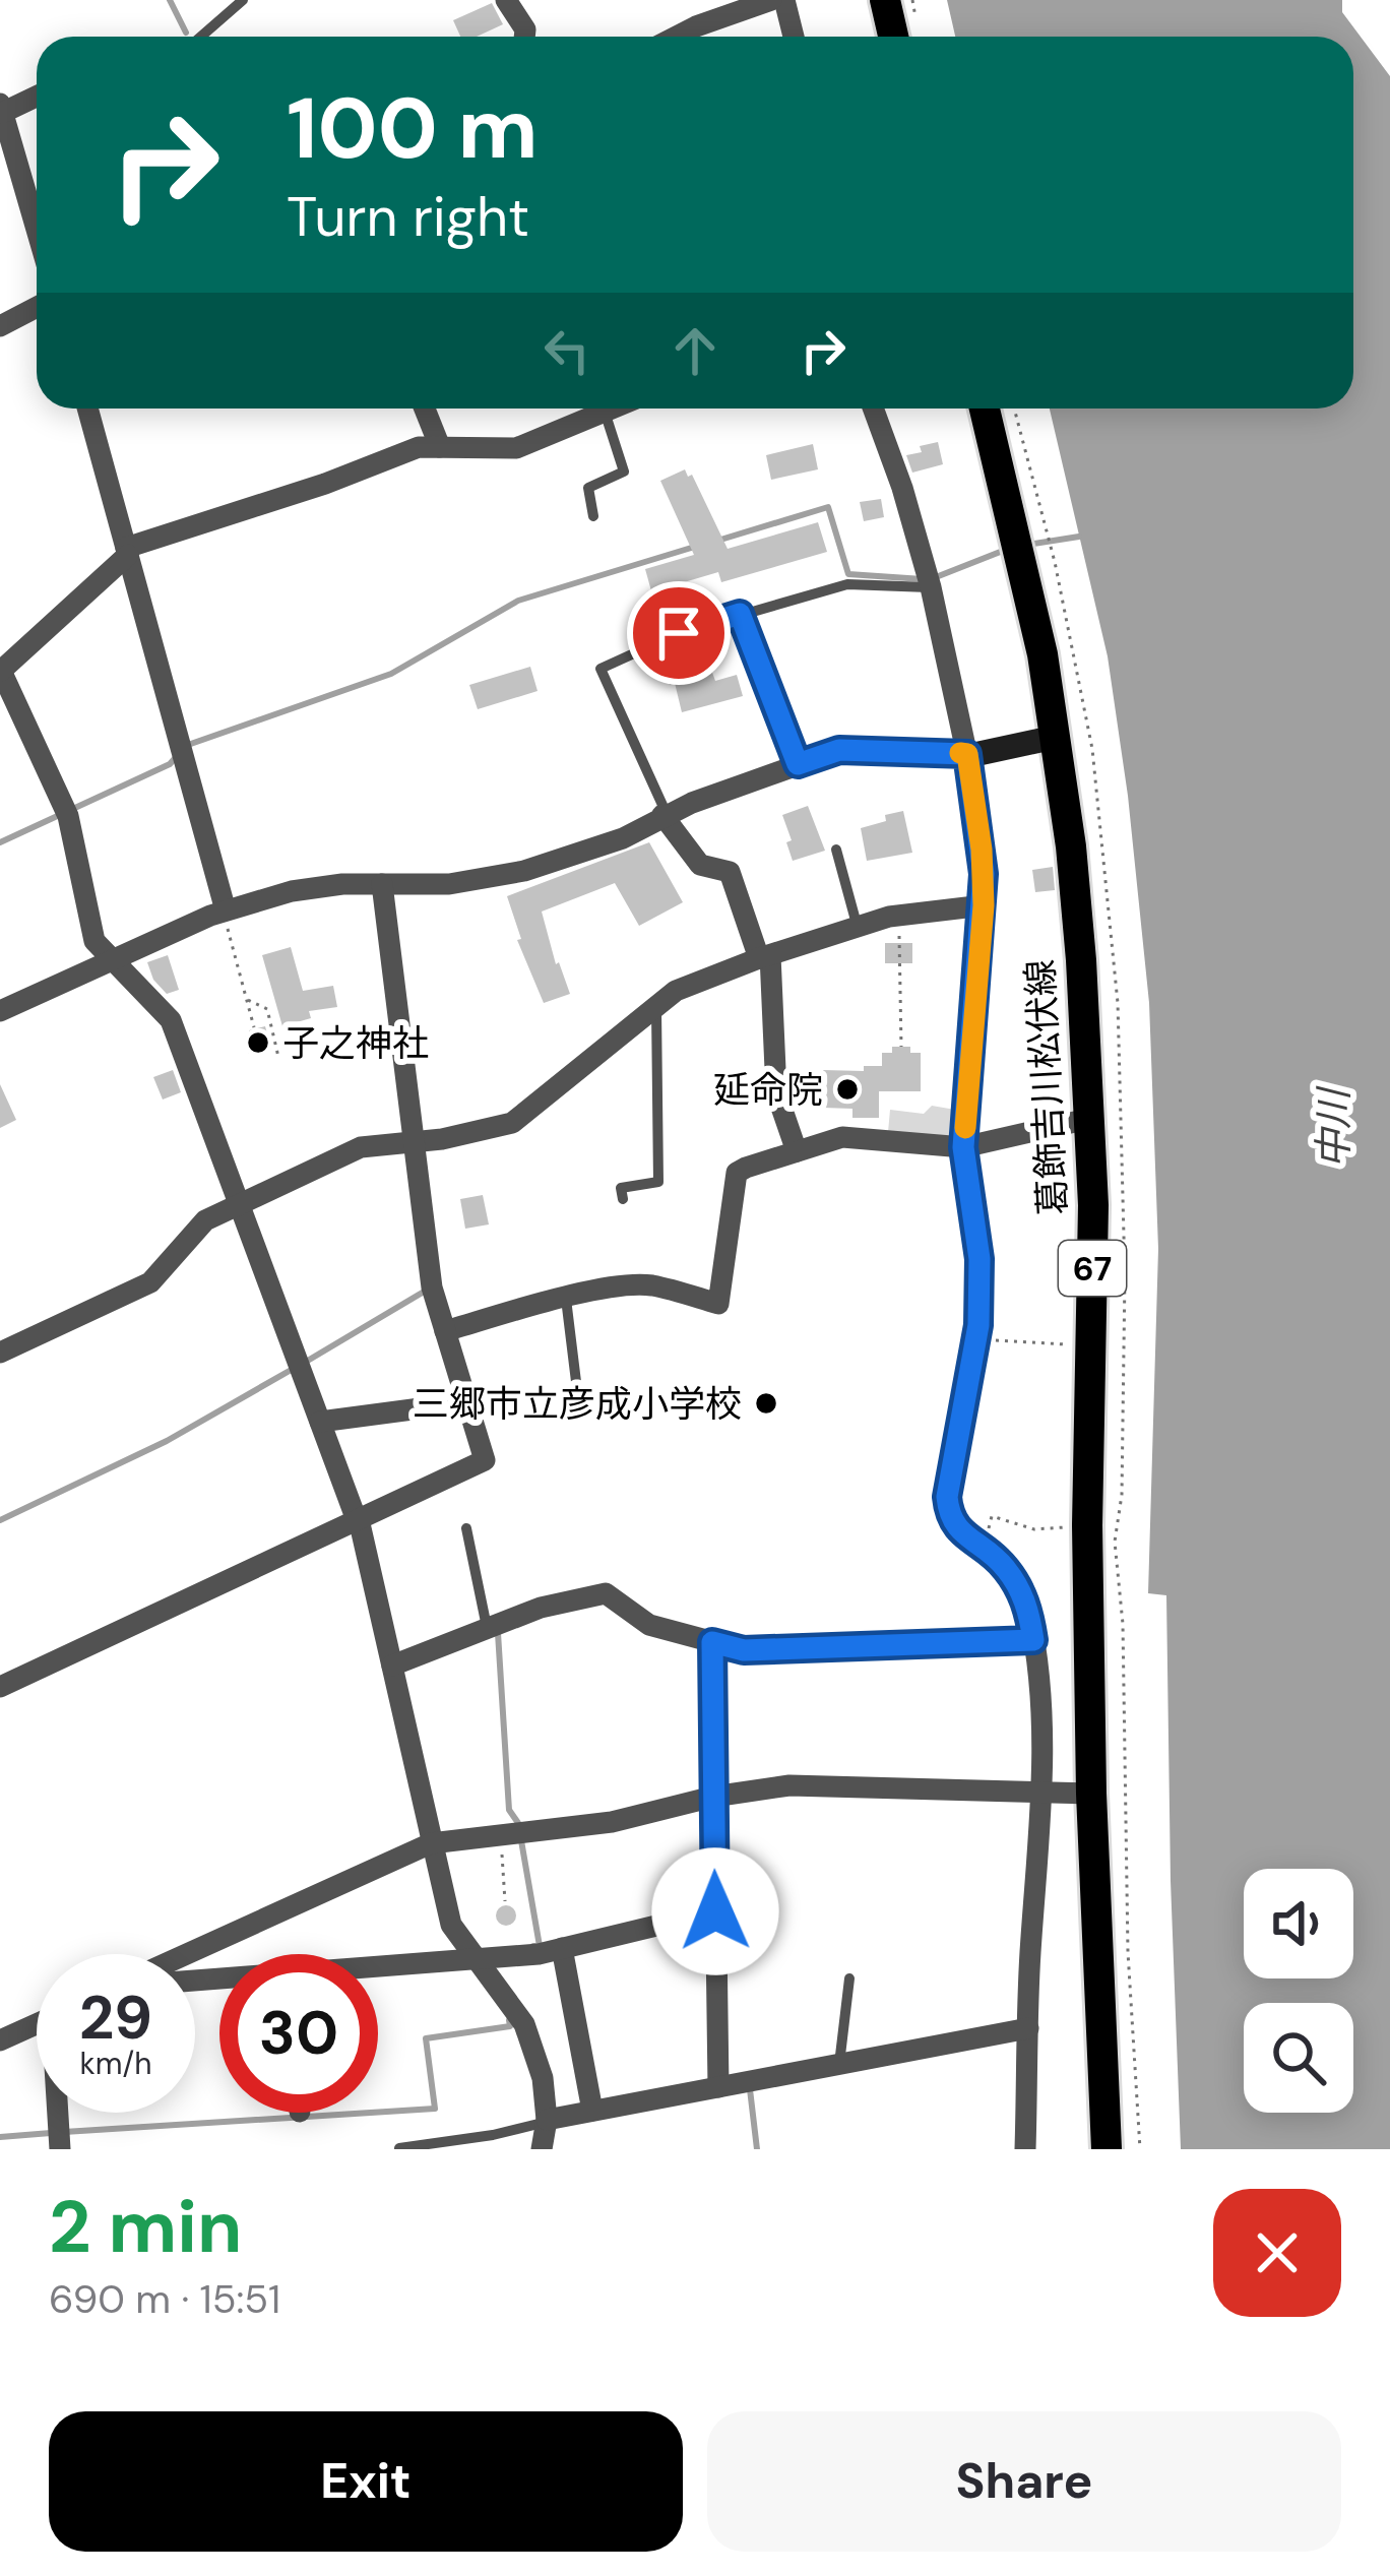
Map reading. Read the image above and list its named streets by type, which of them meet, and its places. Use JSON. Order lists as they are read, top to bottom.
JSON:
{
  "streets": {
    "main road": ["葛飾吉川松伏線", "67"]
  },
  "water": ["中川"],
  "places": ["子之神社", "延命院", "三郷市立彦成小学校"],
  "page": {
    "turn": ["100 m", "Turn right"],
    "speed": "29 km/h",
    "limit": "30",
    "heading": ["2 min", "690 m · 15:51"],
    "buttons": ["Exit", "Share"]
  }
}
